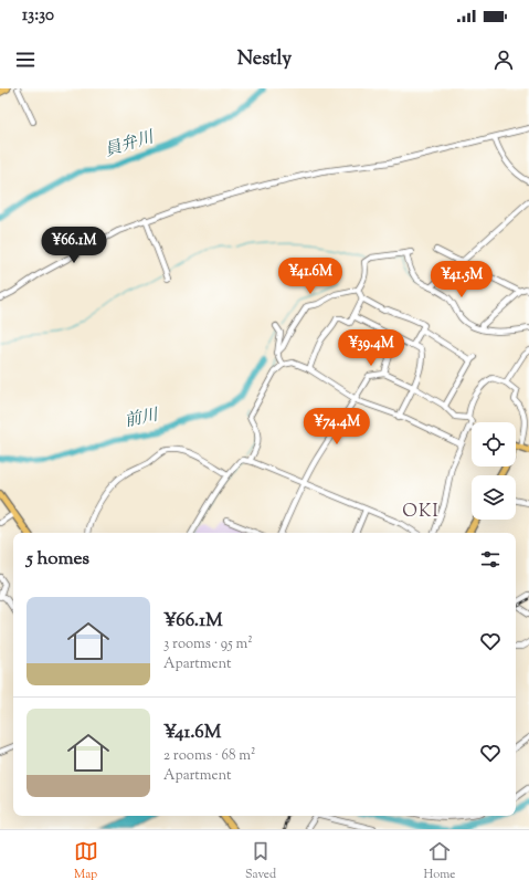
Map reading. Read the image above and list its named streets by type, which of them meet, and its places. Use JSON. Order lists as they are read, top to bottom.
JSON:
{
  "districts": ["OKI"],
  "water": ["員弁川", "前川"],
  "page": {
    "status": "13:30",
    "header": "Nestly",
    "price": [
      "¥66.1M",
      "¥41.6M",
      "¥41.5M",
      "¥39.4M",
      "¥74.4M"
    ],
    "heading": "5 homes",
    "list": [
      {
        "name": "¥66.1M",
        "note": "3 rooms · 95 m² · Apartment"
      },
      {
        "name": "¥41.6M",
        "note": "2 rooms · 68 m² · Apartment"
      }
    ],
    "tabs": ["Map", "Saved", "Home"]
  }
}
